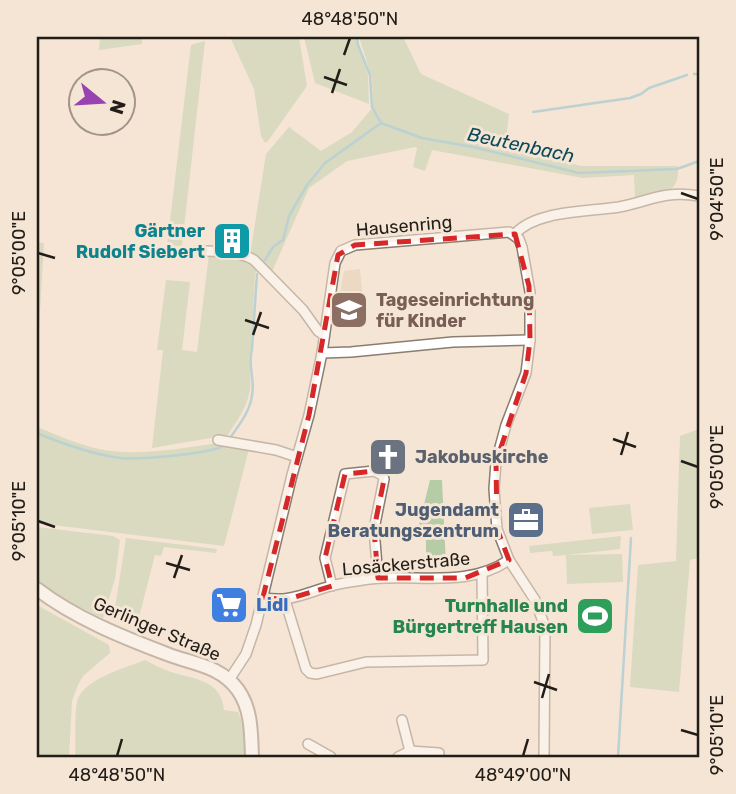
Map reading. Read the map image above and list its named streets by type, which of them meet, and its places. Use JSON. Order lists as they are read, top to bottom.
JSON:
{
  "streets": {
    "main road": ["Gerlinger Straße"],
    "street": ["Hausenring", "Losäckerstraße"]
  },
  "crossings": [
    ["Hausenring", "Losäckerstraße"],
    ["Hausenring", "Gerlinger Straße"]
  ],
  "water": ["Beutenbach"],
  "places": {
    "building": ["Gärtner Rudolf Siebert"],
    "school or university": ["Tageseinrichtung für Kinder"],
    "church": ["Jakobuskirche"],
    "office": ["Jugendamt Beratungszentrum"],
    "supermarket": ["Lidl"],
    "sports": ["Turnhalle und Bürgertreff Hausen"]
  },
  "north": "right",
  "coordinates": [
    "48°48'50\"N",
    "9°04'50\"E",
    "9°05'00\"E",
    "9°05'10\"E",
    "48°49'00\"N"
  ]
}
